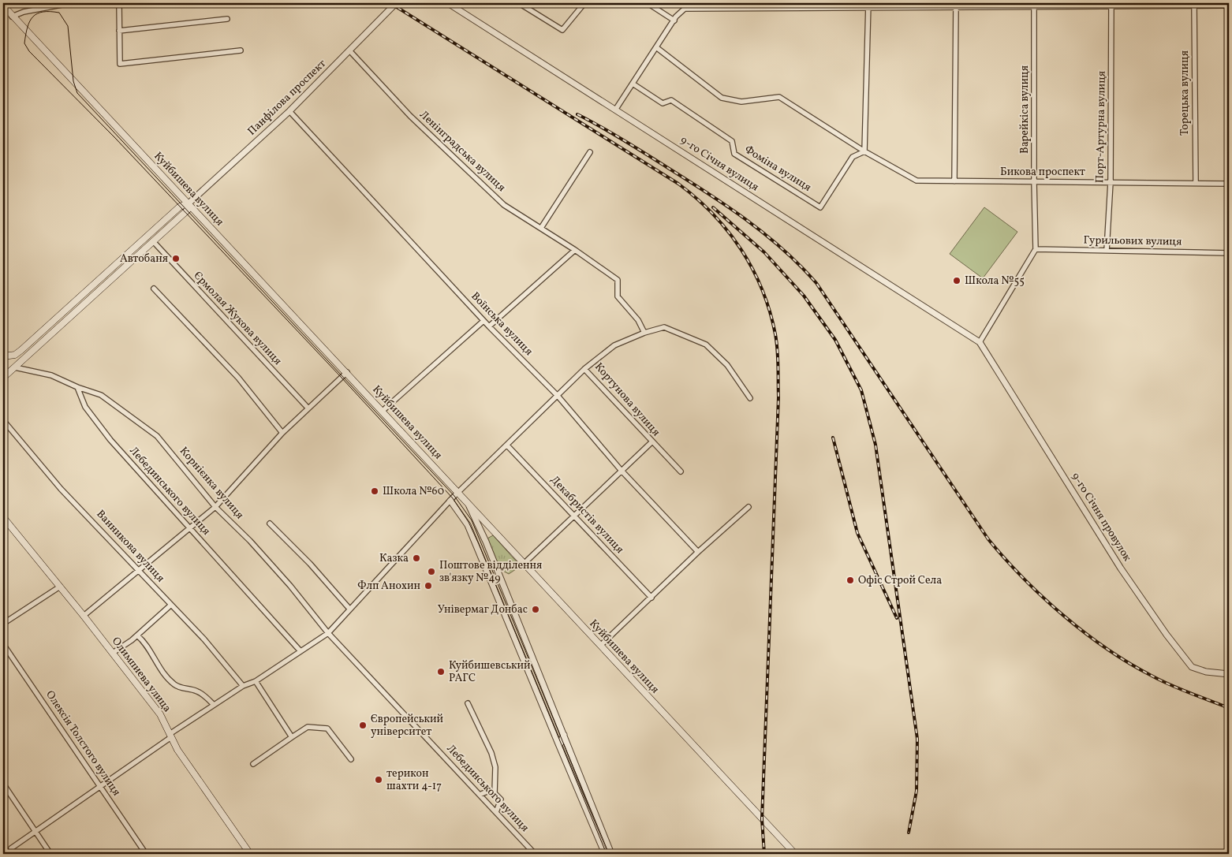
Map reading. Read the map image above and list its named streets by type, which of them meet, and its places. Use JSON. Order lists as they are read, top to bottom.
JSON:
{
  "streets": {
    "main road": ["Панфілова проспект", "Куйбишева вулиця", "Олимпиева улица"],
    "street": [
      "Торецька вулиця",
      "Варейкіса вулиця",
      "Порт-Артурна вулиця",
      "Ленінградська вулиця",
      "9-го Січня вулиця",
      "Фоміна вулиця",
      "Бикова проспект",
      "Гурильових вулиця",
      "Єрмолая Жукова вулиця",
      "Воїнська вулиця",
      "Кортунова вулиця",
      "Корнієнка вулиця",
      "Лебединського вулиця",
      "Декабристів вулиця",
      "9-го Січня провулок",
      "Ванникова вулиця",
      "Олексія Толстого вулиця"
    ]
  },
  "crossings": [
    ["Торецька вулиця", "Бикова проспект"],
    ["Панфілова проспект", "Ленінградська вулиця"],
    ["Панфілова проспект", "Куйбишева вулиця"],
    ["Панфілова проспект", "Воїнська вулиця"],
    ["Варейкіса вулиця", "Бикова проспект"],
    ["Варейкіса вулиця", "Гурильових вулиця"],
    ["Порт-Артурна вулиця", "Бикова проспект"],
    ["Порт-Артурна вулиця", "Гурильових вулиця"],
    ["Ленінградська вулиця", "Кортунова вулиця"],
    ["9-го Січня вулиця", "9-го Січня провулок"],
    ["Фоміна вулиця", "Бикова проспект"],
    ["Корнієнка вулиця", "Лебединського вулиця"]
  ],
  "places": [
    "Автобаня",
    "Школа №55",
    "Школа №60",
    "Казка",
    "Поштове відділення зв'язку №49",
    "Офіс Строй Села",
    "Флп Анохин",
    "Універмаг Донбас",
    "Куйбишевський РАГС",
    "Європейський університет",
    "терикон шахти 4-17"
  ]
}
